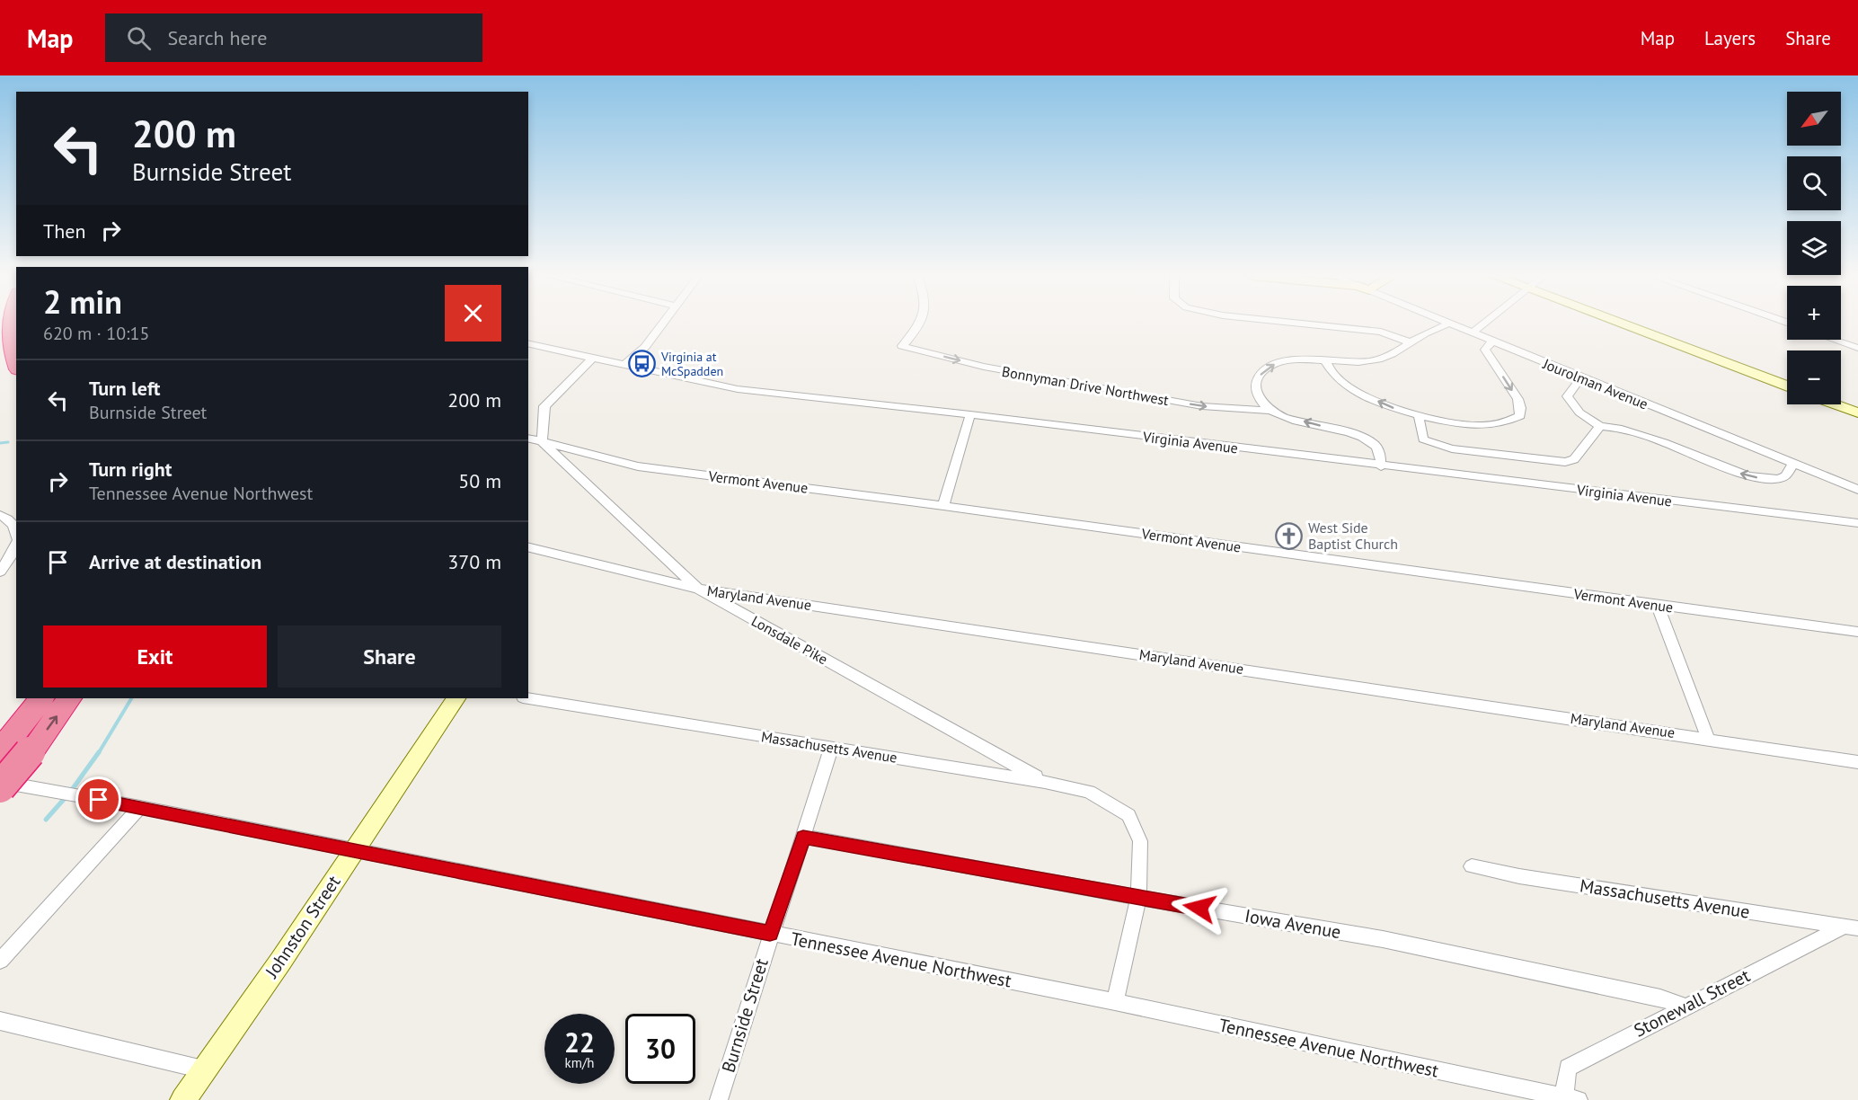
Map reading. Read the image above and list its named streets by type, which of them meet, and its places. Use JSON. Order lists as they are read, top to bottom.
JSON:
{
  "streets": {
    "street": [
      "Jourolman Avenue",
      "Bonnyman Drive Northwest",
      "Virginia Avenue",
      "Vermont Avenue",
      "Maryland Avenue",
      "Lonsdale Pike",
      "Massachusetts Avenue",
      "Iowa Avenue",
      "Johnston Street",
      "Tennessee Avenue Northwest",
      "Stonewall Street",
      "Burnside Street"
    ]
  },
  "crossings": [
    ["Bonnyman Drive Northwest", "Virginia Avenue"],
    ["Vermont Avenue", "Lonsdale Pike"],
    ["Maryland Avenue", "Lonsdale Pike"],
    ["Lonsdale Pike", "Massachusetts Avenue"],
    ["Massachusetts Avenue", "Iowa Avenue"],
    ["Massachusetts Avenue", "Stonewall Street"],
    ["Massachusetts Avenue", "Burnside Street"],
    ["Iowa Avenue", "Stonewall Street"],
    ["Iowa Avenue", "Burnside Street"],
    ["Johnston Street", "Tennessee Avenue Northwest"],
    ["Tennessee Avenue Northwest", "Stonewall Street"],
    ["Tennessee Avenue Northwest", "Burnside Street"]
  ],
  "places": {
    "bus stop": ["Virginia at McSpadden"],
    "church": ["West Side Baptist Church"]
  },
  "north": "bottom left",
  "page": {
    "header": "Map",
    "search": "Search here",
    "nav": ["Map", "Layers", "Share"],
    "map_buttons": ["+", "−"],
    "turn": ["200 m", "Burnside Street"],
    "then": "Then",
    "heading": ["2 min", "620 m · 10:15"],
    "list": [
      {
        "name": "Turn left",
        "note": "Burnside Street",
        "value": "200 m"
      },
      {
        "name": "Turn right",
        "note": "Tennessee Avenue Northwest",
        "value": "50 m"
      },
      {
        "name": "Arrive at destination",
        "value": "370 m"
      }
    ],
    "buttons": ["Exit", "Share"],
    "speed": "22 km/h",
    "limit": "30"
  }
}
